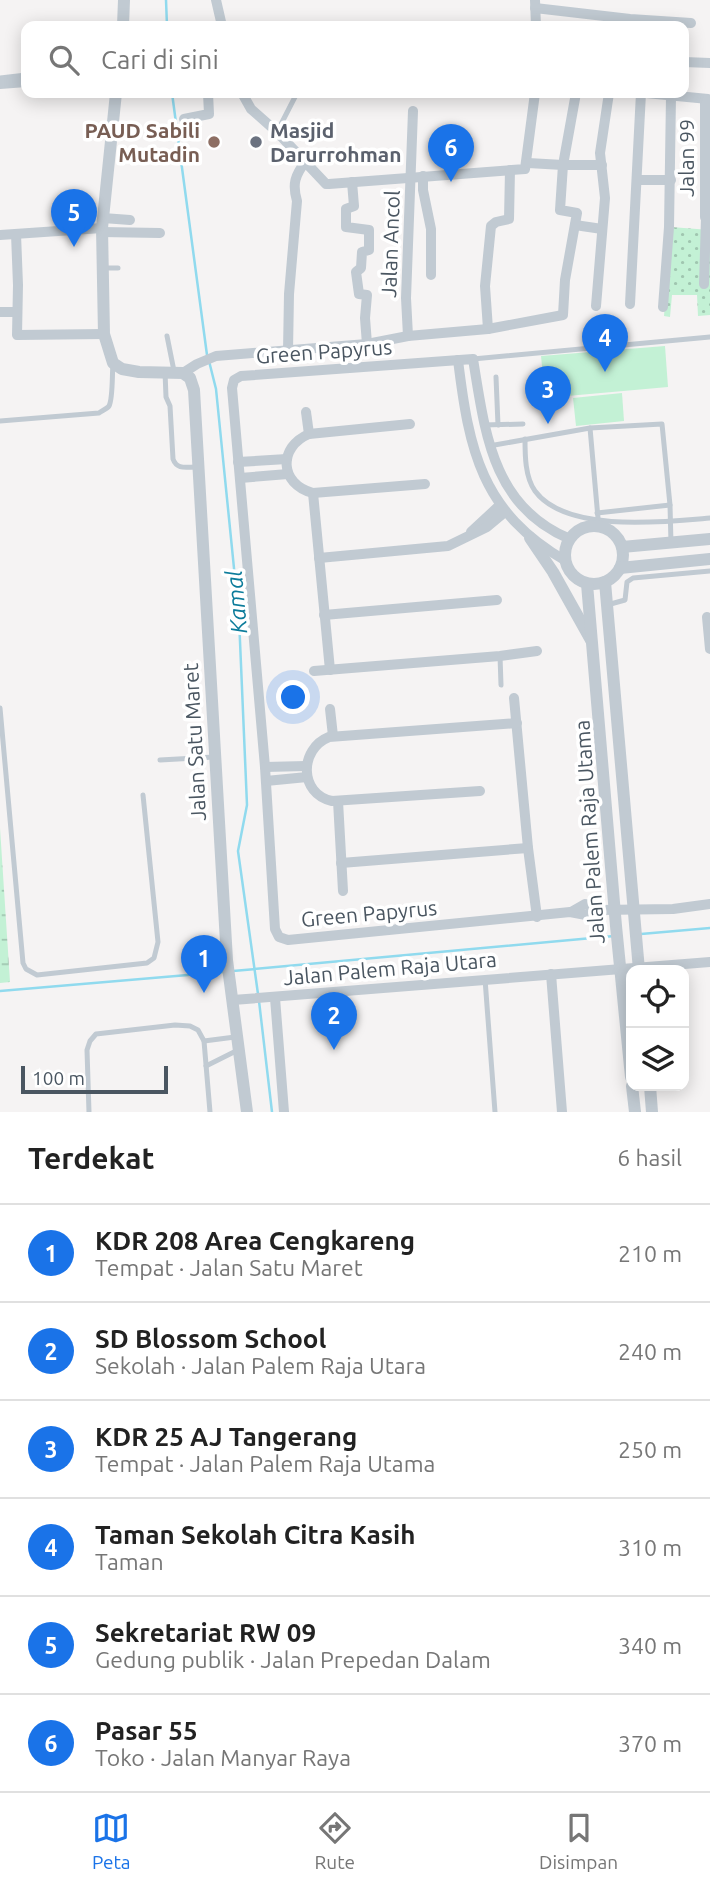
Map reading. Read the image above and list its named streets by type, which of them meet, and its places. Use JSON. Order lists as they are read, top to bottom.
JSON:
{
  "streets": {
    "street": [
      "Jalan 99",
      "Jalan Ancol",
      "Green Papyrus",
      "Jalan Satu Maret",
      "Jalan Palem Raja Utama",
      "Jalan Palem Raja Utara"
    ]
  },
  "crossings": [
    ["Green Papyrus", "Jalan Palem Raja Utama"],
    ["Jalan Satu Maret", "Jalan Palem Raja Utara"],
    ["Jalan Palem Raja Utama", "Jalan Palem Raja Utara"]
  ],
  "water": ["Kamal"],
  "places": ["PAUD Sabili Mutadin", "Masjid Darurrohman"],
  "scale_bar": "100 m",
  "page": {
    "search": "Cari di sini",
    "pins": [
      "6",
      "5",
      "4",
      "3",
      "1",
      "2"
    ],
    "scale": "100 m",
    "heading": ["Terdekat", "6 hasil"],
    "list": [
      {
        "mark": "1",
        "name": "KDR 208 Area Cengkareng",
        "note": "Tempat · Jalan Satu Maret",
        "value": "210 m"
      },
      {
        "mark": "2",
        "name": "SD Blossom School",
        "note": "Sekolah · Jalan Palem Raja Utara",
        "value": "240 m"
      },
      {
        "mark": "3",
        "name": "KDR 25 AJ Tangerang",
        "note": "Tempat · Jalan Palem Raja Utama",
        "value": "250 m"
      },
      {
        "mark": "4",
        "name": "Taman Sekolah Citra Kasih",
        "note": "Taman",
        "value": "310 m"
      },
      {
        "mark": "5",
        "name": "Sekretariat RW 09",
        "note": "Gedung publik · Jalan Prepedan Dalam",
        "value": "340 m"
      },
      {
        "mark": "6",
        "name": "Pasar 55",
        "note": "Toko · Jalan Manyar Raya",
        "value": "370 m"
      }
    ],
    "nav": ["Peta", "Rute", "Disimpan"]
  }
}
